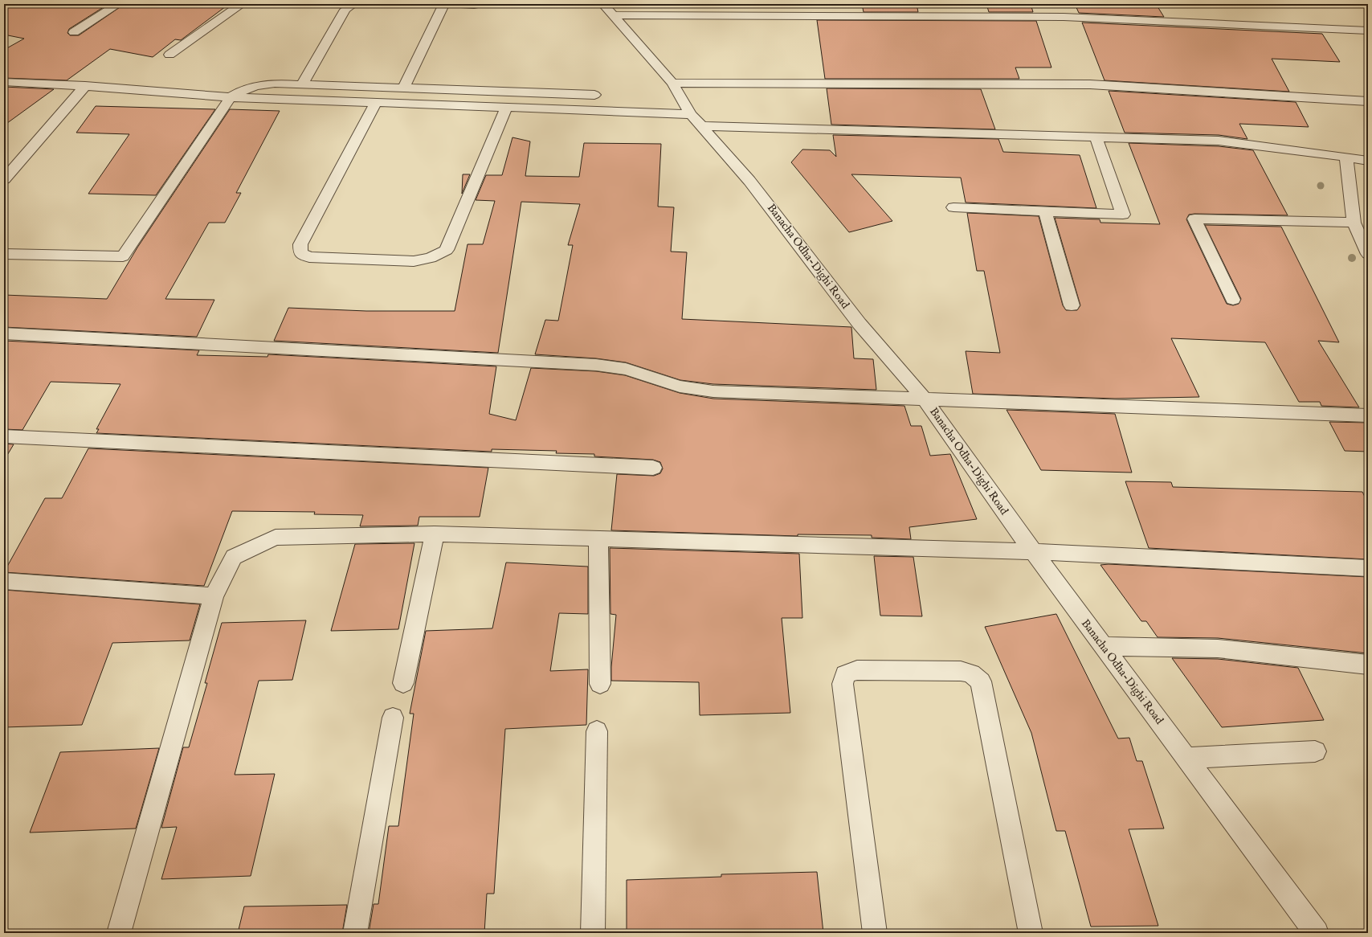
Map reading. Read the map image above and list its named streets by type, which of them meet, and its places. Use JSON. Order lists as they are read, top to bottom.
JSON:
{
  "streets": {
    "street": ["Banacha Odha-Dighi Road"]
  }
}
